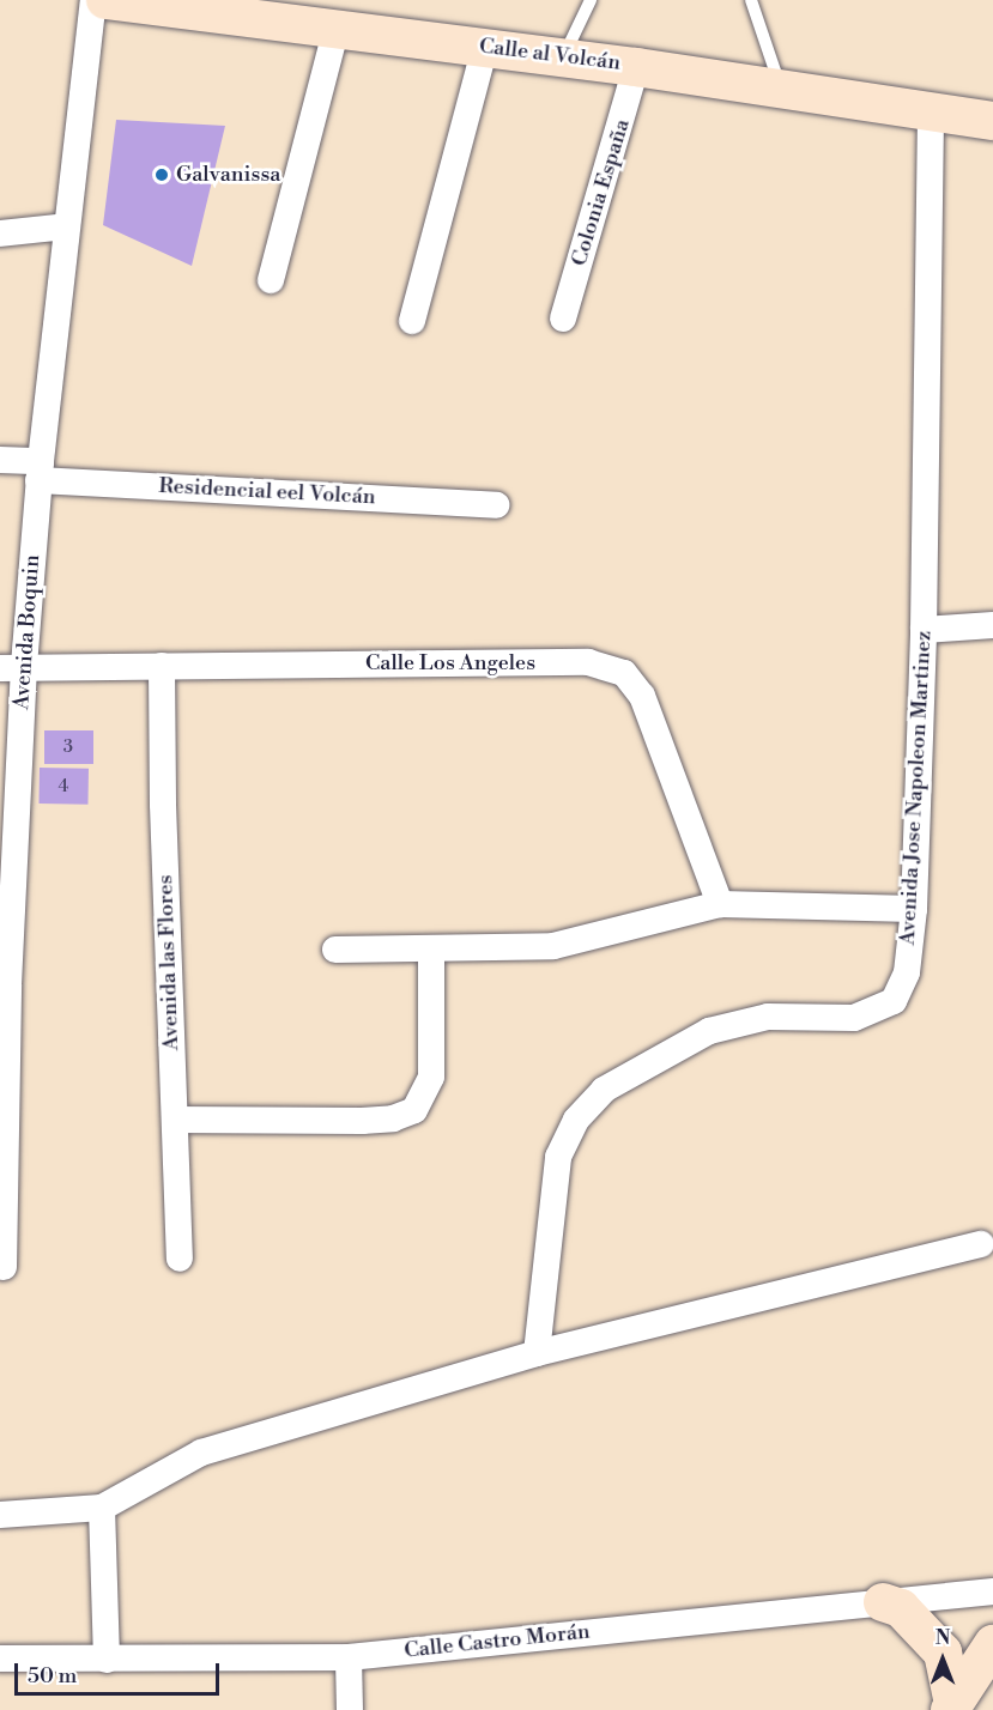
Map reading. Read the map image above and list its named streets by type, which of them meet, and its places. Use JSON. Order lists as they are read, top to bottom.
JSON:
{
  "streets": {
    "main road": ["Calle al Volcán"],
    "street": [
      "Colonia España",
      "Residencial eel Volcán",
      "Avenida Boquin",
      "Calle Los Angeles",
      "Avenida Jose Napoleon Martinez",
      "Avenida las Flores",
      "Calle Castro Morán"
    ]
  },
  "crossings": [
    ["Calle al Volcán", "Colonia España"],
    ["Calle al Volcán", "Avenida Jose Napoleon Martinez"],
    ["Residencial eel Volcán", "Avenida Boquin"],
    ["Avenida Boquin", "Calle Los Angeles"],
    ["Calle Los Angeles", "Avenida las Flores"]
  ],
  "places": ["Galvanissa"],
  "house_numbers": ["3", "4"],
  "scale_bar": "50 m",
  "north": "top"
}
